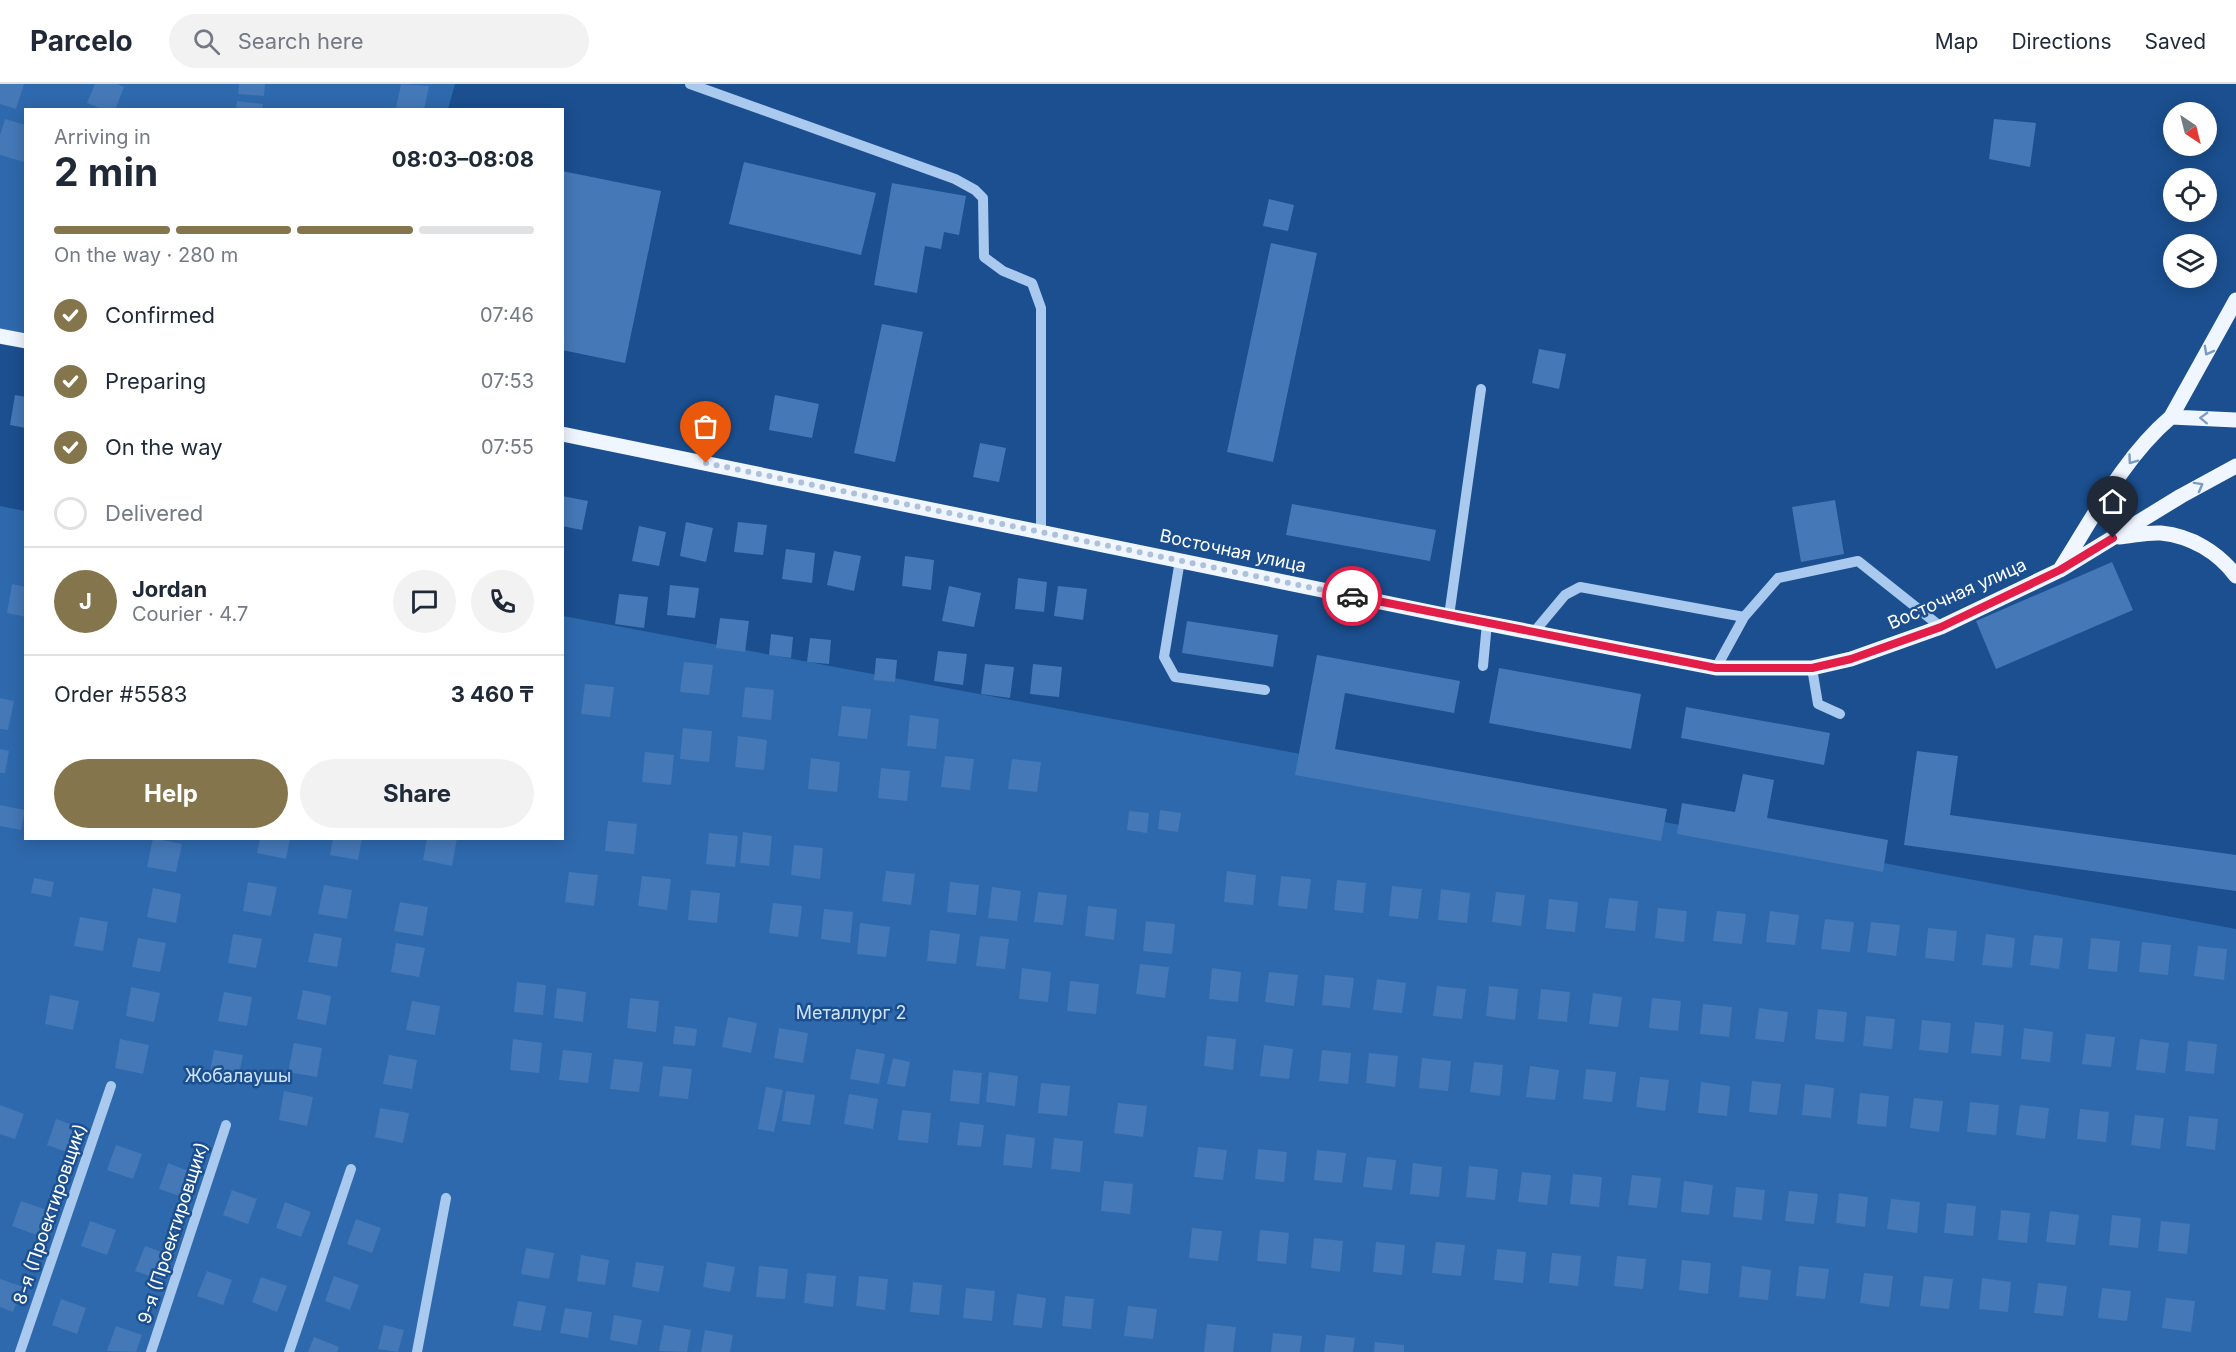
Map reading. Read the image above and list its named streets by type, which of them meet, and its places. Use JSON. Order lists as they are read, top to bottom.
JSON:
{
  "streets": {
    "main road": ["Восточная улица"],
    "street": ["8-я (Проектировщик)", "9-я (Проектировщик)"]
  },
  "parks": ["Металлург 2", "Жобалаушы"],
  "north": "bottom right",
  "page": {
    "header": "Parcelo",
    "search": "Search here",
    "nav": ["Map", "Directions", "Saved"],
    "heading": ["2 min", "Arriving in", "08:03–08:08"],
    "panel": [
      "Jordan",
      "Courier · 4.7",
      "Order #5583",
      "3 460 ₸"
    ],
    "bar": "On the way · 280 m",
    "list": [
      ["Confirmed", "07:46"],
      ["Preparing", "07:53"],
      ["On the way", "07:55"],
      "Delivered"
    ],
    "round": "J",
    "buttons": ["Help", "Share"]
  }
}
